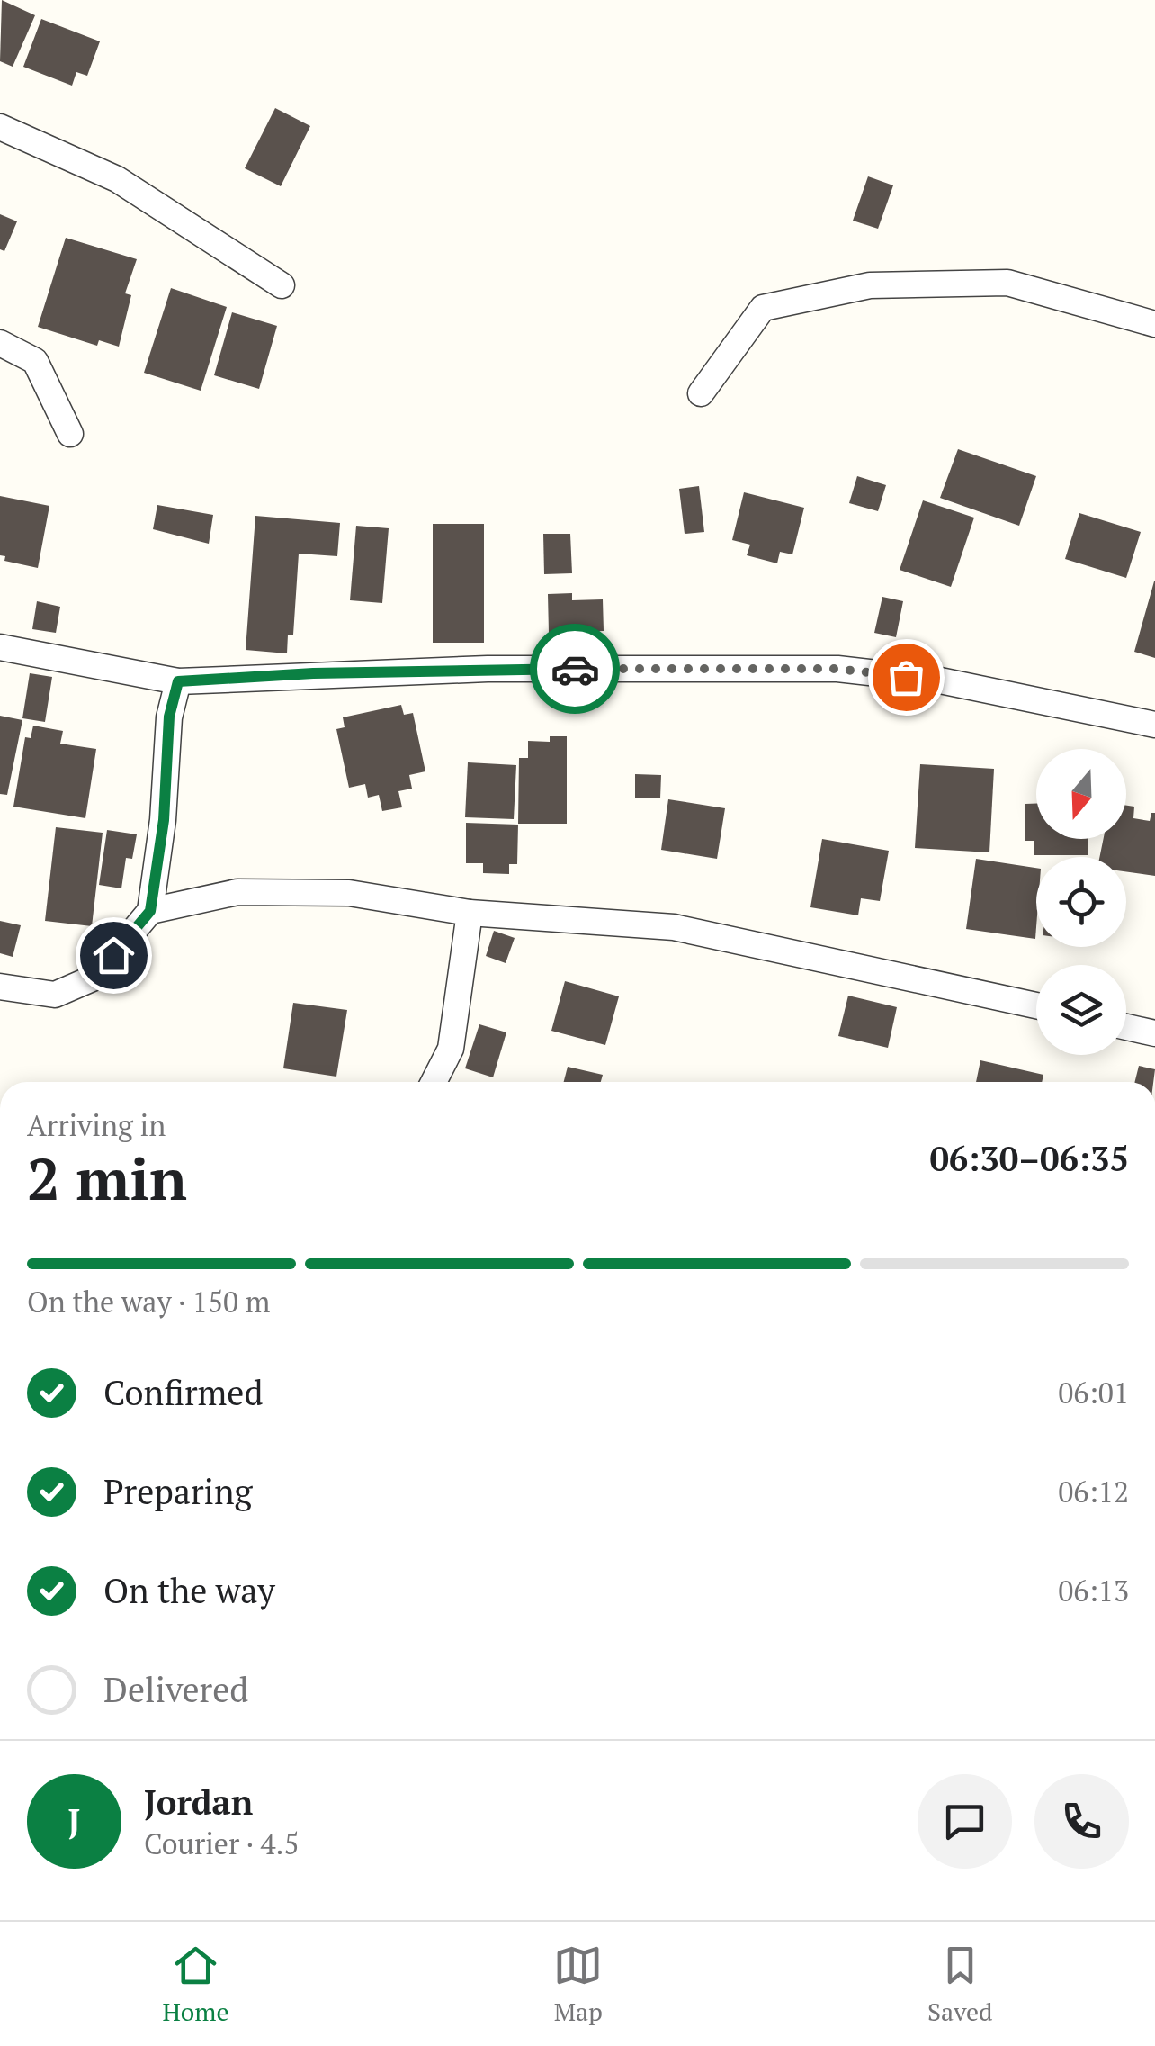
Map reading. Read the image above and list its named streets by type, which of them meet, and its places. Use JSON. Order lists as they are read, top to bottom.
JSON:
{
  "north": "bottom",
  "page": {
    "heading": ["2 min", "Arriving in", "06:30–06:35"],
    "panel": ["Jordan", "Courier · 4.5"],
    "bar": "On the way · 150 m",
    "list": [
      ["Confirmed", "06:01"],
      ["Preparing", "06:12"],
      ["On the way", "06:13"],
      "Delivered"
    ],
    "round": "J",
    "tabs": ["Home", "Map", "Saved"]
  }
}
